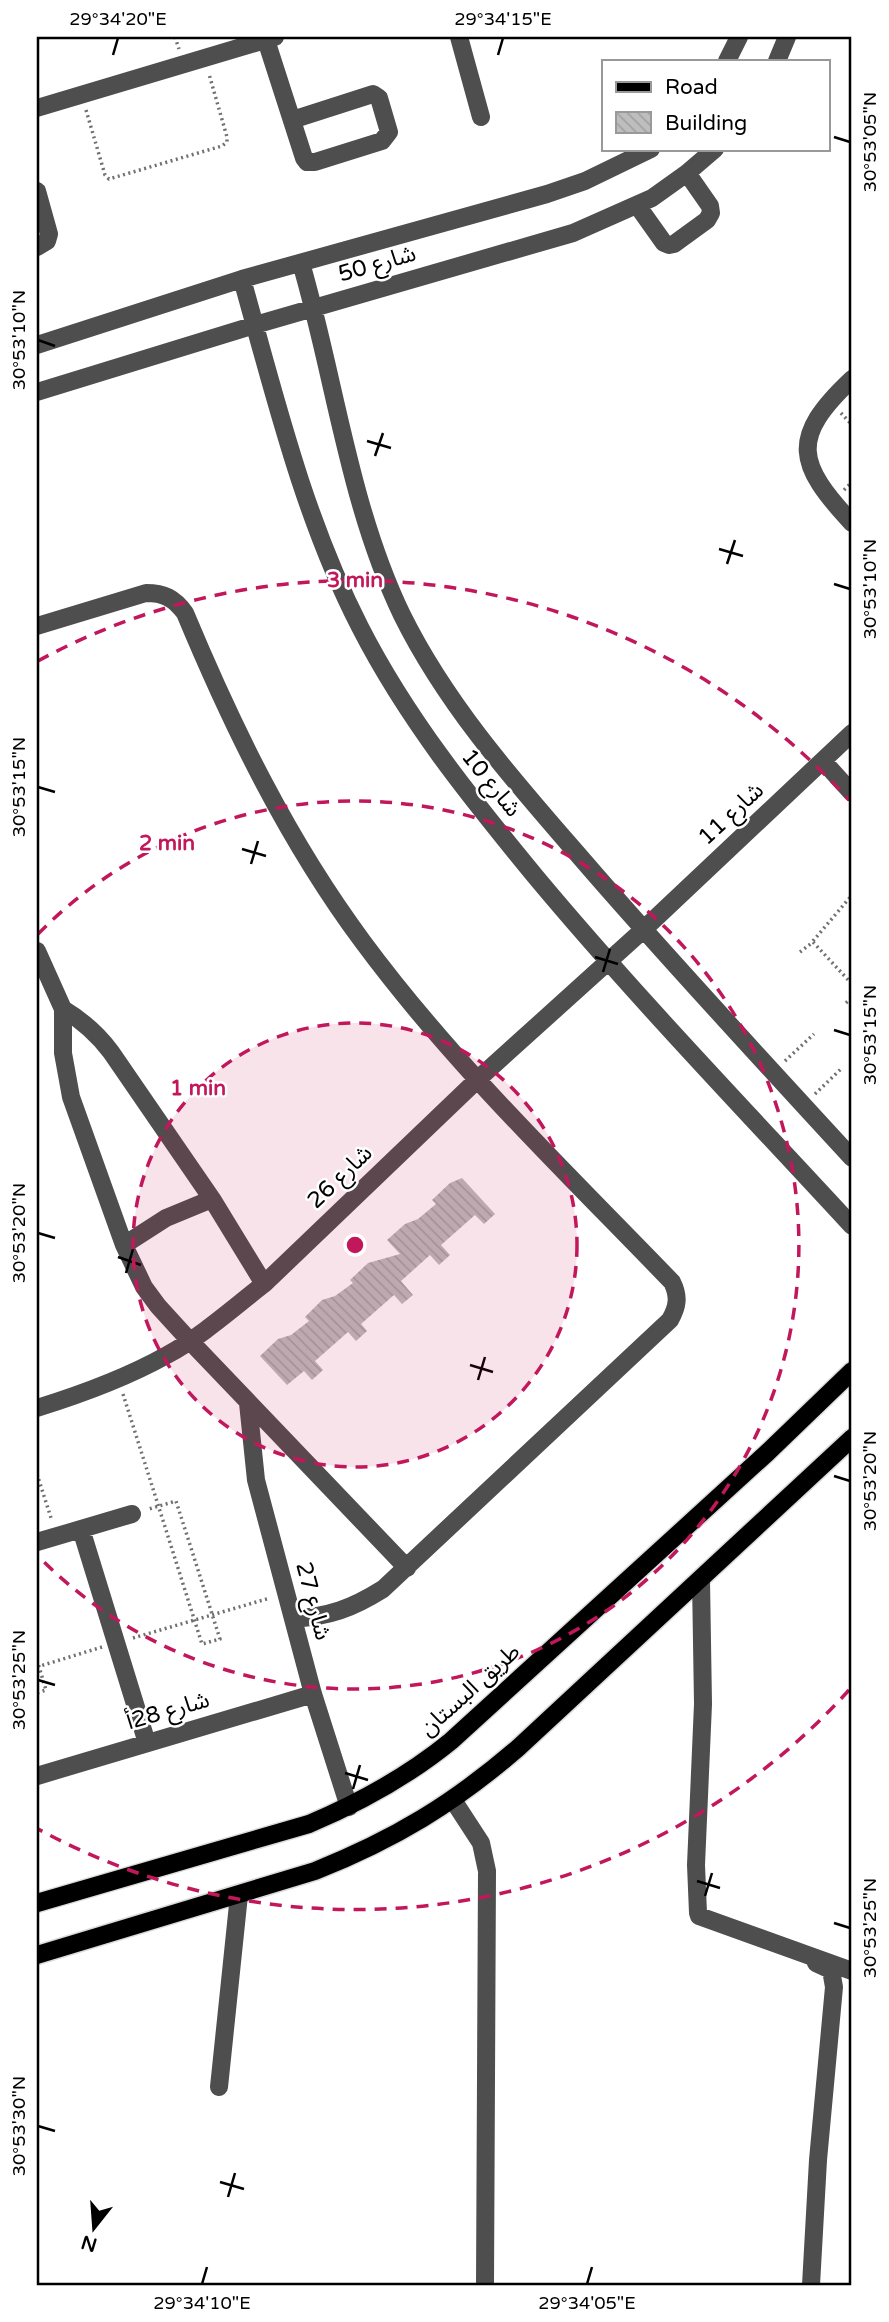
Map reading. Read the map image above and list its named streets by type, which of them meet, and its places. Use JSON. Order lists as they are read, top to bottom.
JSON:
{
  "streets": {
    "main road": ["طريق البستان"],
    "street": [
      "شارع 50",
      "شارع 10",
      "شارع 11",
      "شارع 26",
      "شارع 27",
      "شارع 28أ"
    ]
  },
  "crossings": [
    ["شارع 50", "شارع 10"],
    ["شارع 10", "شارع 11"],
    ["شارع 10", "شارع 26"],
    ["شارع 11", "شارع 26"],
    ["شارع 27", "طريق البستان"],
    ["شارع 27", "شارع 28أ"]
  ],
  "legend": ["Road", "Building"],
  "north": "bottom",
  "coordinates": [
    "29°34'20\"E",
    "29°34'15\"E",
    "30°53'05\"N",
    "30°53'10\"N",
    "30°53'15\"N",
    "30°53'20\"N",
    "30°53'25\"N",
    "30°53'30\"N",
    "29°34'10\"E",
    "29°34'05\"E"
  ],
  "rings": ["3 min", "2 min", "1 min"]
}
